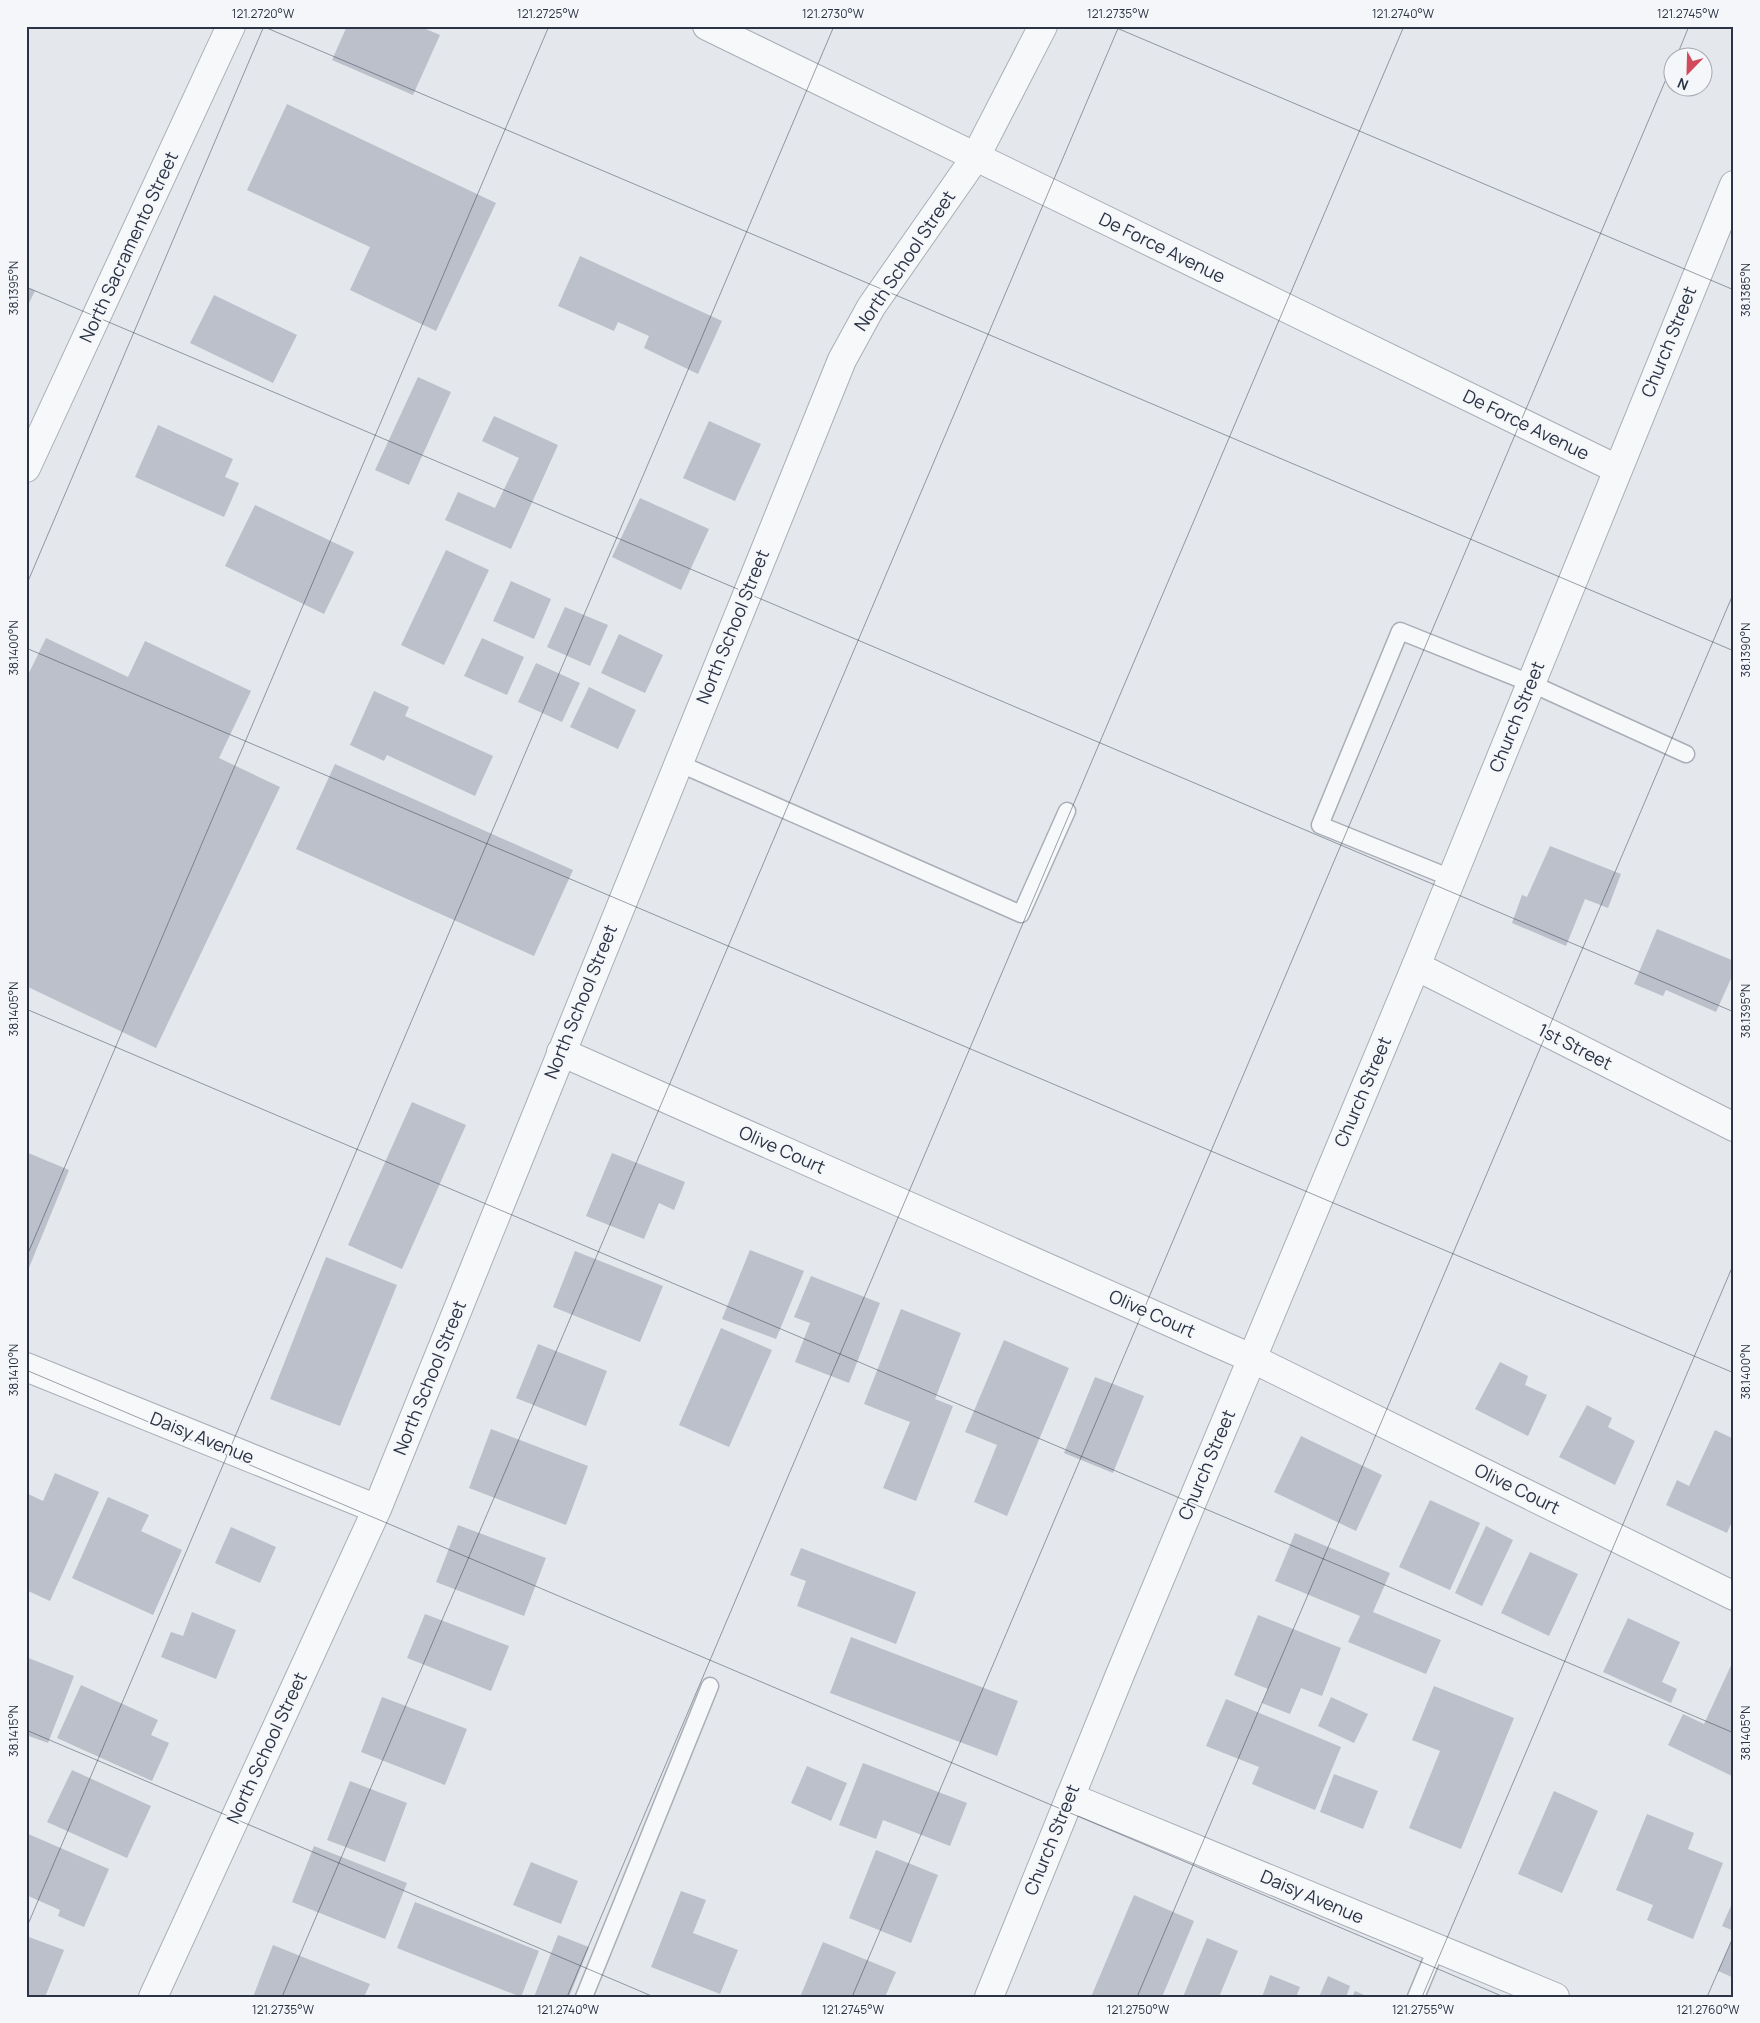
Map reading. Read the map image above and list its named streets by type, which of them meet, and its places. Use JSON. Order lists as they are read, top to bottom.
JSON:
{
  "streets": {
    "street": [
      "North Sacramento Street",
      "De Force Avenue",
      "North School Street",
      "Church Street",
      "1st Street",
      "Olive Court",
      "Daisy Avenue"
    ]
  },
  "crossings": [
    ["De Force Avenue", "North School Street"],
    ["De Force Avenue", "Church Street"],
    ["North School Street", "Olive Court"],
    ["North School Street", "Daisy Avenue"],
    ["Church Street", "1st Street"],
    ["Church Street", "Olive Court"],
    ["Church Street", "Daisy Avenue"]
  ],
  "north": "bottom left",
  "coordinates": [
    "121.2720°W",
    "121.2725°W",
    "121.2730°W",
    "121.2735°W",
    "121.2740°W",
    "121.2745°W",
    "38.1395°N",
    "38.1385°N",
    "38.1400°N",
    "38.1390°N",
    "38.1405°N",
    "38.1410°N",
    "38.1415°N",
    "121.2750°W",
    "121.2755°W",
    "121.2760°W"
  ]
}
